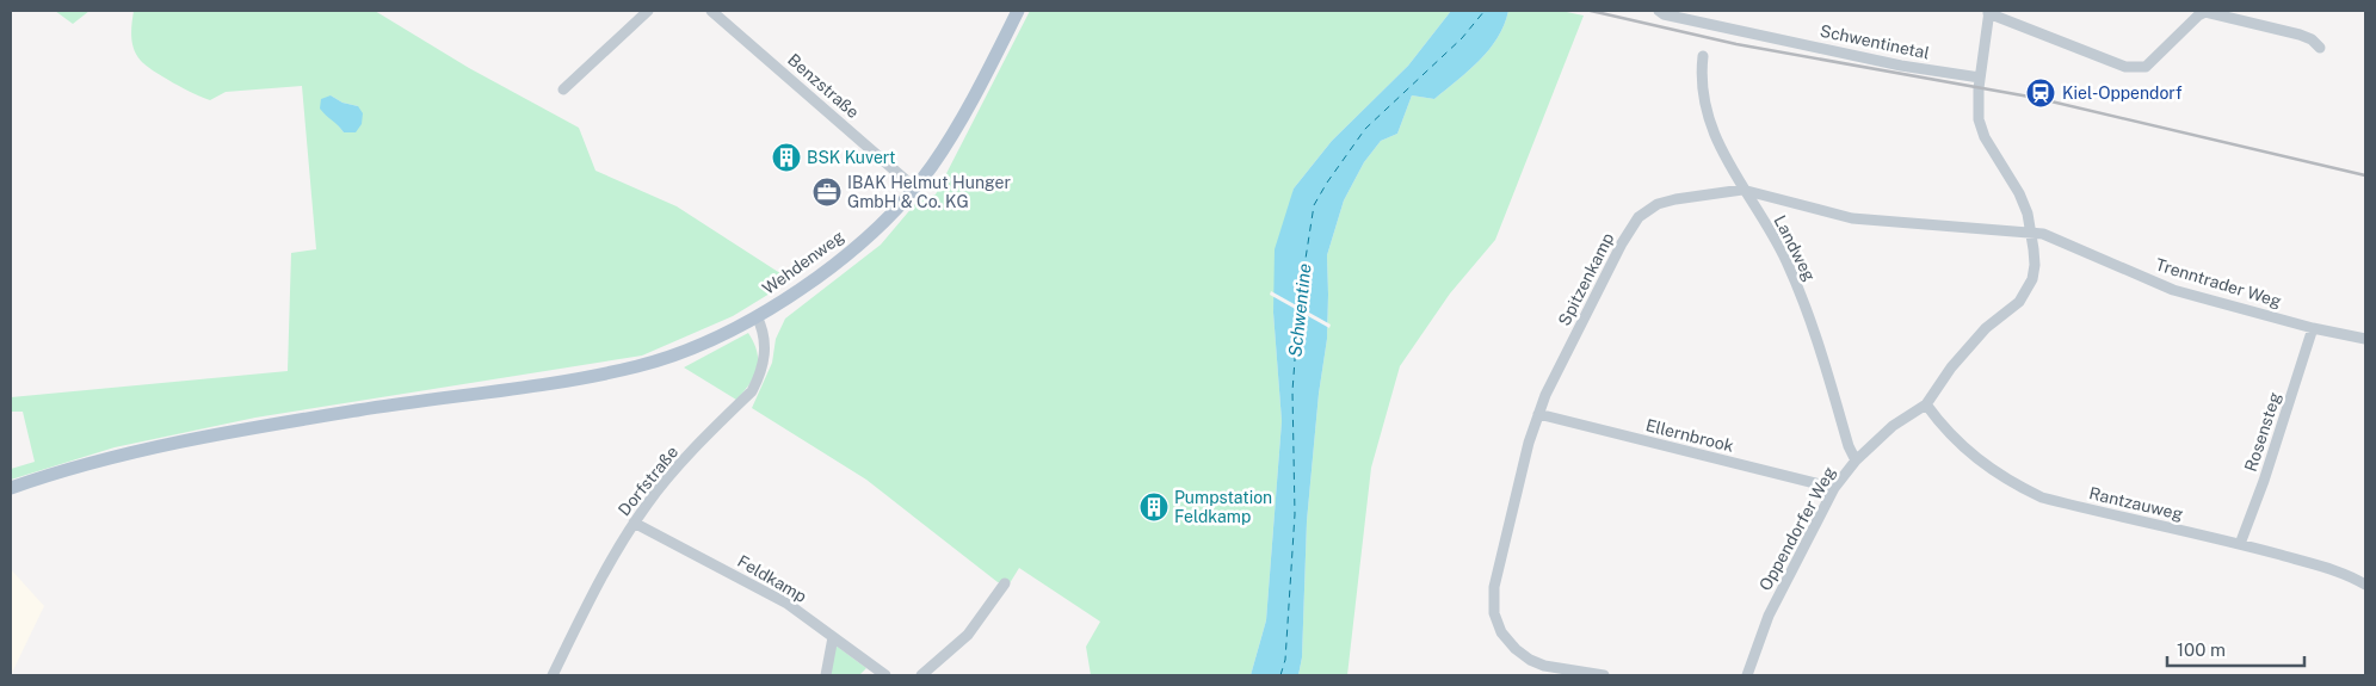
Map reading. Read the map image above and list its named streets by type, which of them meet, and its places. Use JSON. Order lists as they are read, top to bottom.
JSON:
{
  "streets": {
    "main road": ["Wehdenweg"],
    "street": [
      "Schwentinetal",
      "Benzstraße",
      "Landweg",
      "Spitzenkamp",
      "Trenntrader Weg",
      "Rosensteg",
      "Ellernbrook",
      "Dorfstraße",
      "Rantzauweg",
      "Oppendorfer Weg",
      "Feldkamp"
    ]
  },
  "crossings": [
    ["Schwentinetal", "Oppendorfer Weg"],
    ["Benzstraße", "Wehdenweg"],
    ["Landweg", "Spitzenkamp"],
    ["Landweg", "Oppendorfer Weg"],
    ["Wehdenweg", "Dorfstraße"],
    ["Spitzenkamp", "Trenntrader Weg"],
    ["Spitzenkamp", "Ellernbrook"],
    ["Spitzenkamp", "Oppendorfer Weg"],
    ["Trenntrader Weg", "Rosensteg"],
    ["Trenntrader Weg", "Oppendorfer Weg"],
    ["Rosensteg", "Rantzauweg"],
    ["Ellernbrook", "Oppendorfer Weg"],
    ["Dorfstraße", "Feldkamp"],
    ["Rantzauweg", "Oppendorfer Weg"]
  ],
  "water": ["Schwentine"],
  "places": {
    "station": ["Kiel-Oppendorf"],
    "building": ["BSK Kuvert", "Pumpstation Feldkamp"],
    "office": ["IBAK Helmut Hunger GmbH & Co. KG"]
  },
  "scale_bar": "100 m"
}
